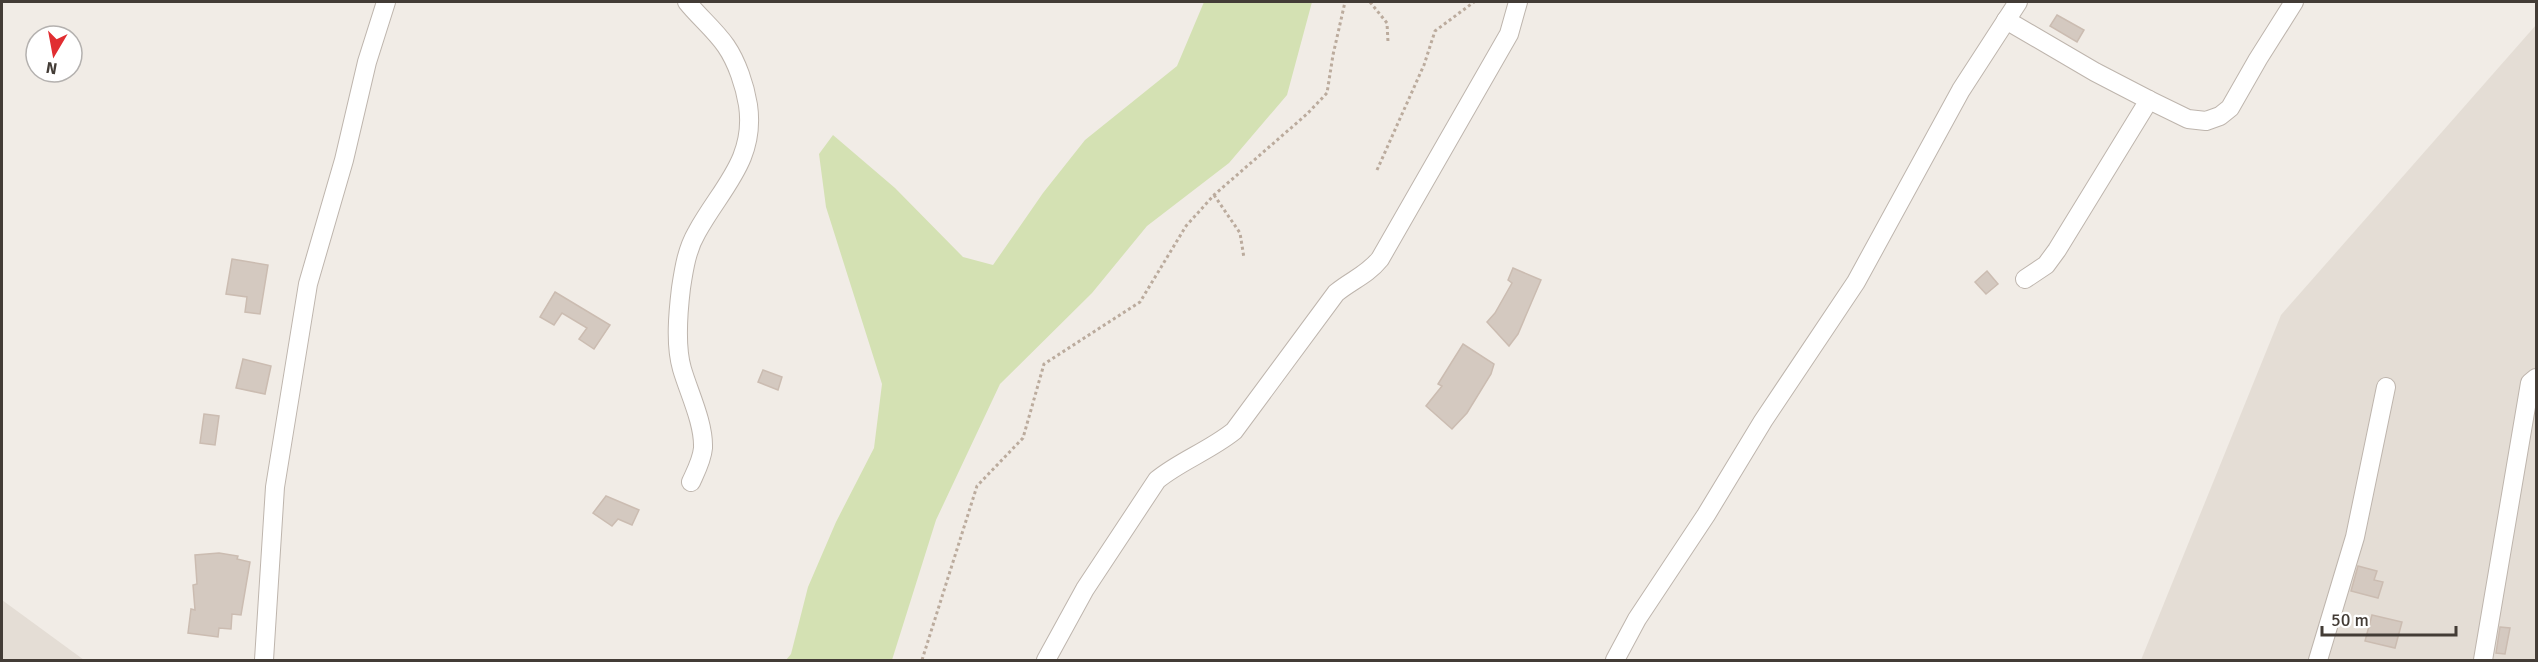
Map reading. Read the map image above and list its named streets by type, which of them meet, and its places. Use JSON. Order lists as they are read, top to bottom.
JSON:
{
  "scale_bar": "50 m",
  "north": "bottom"
}
